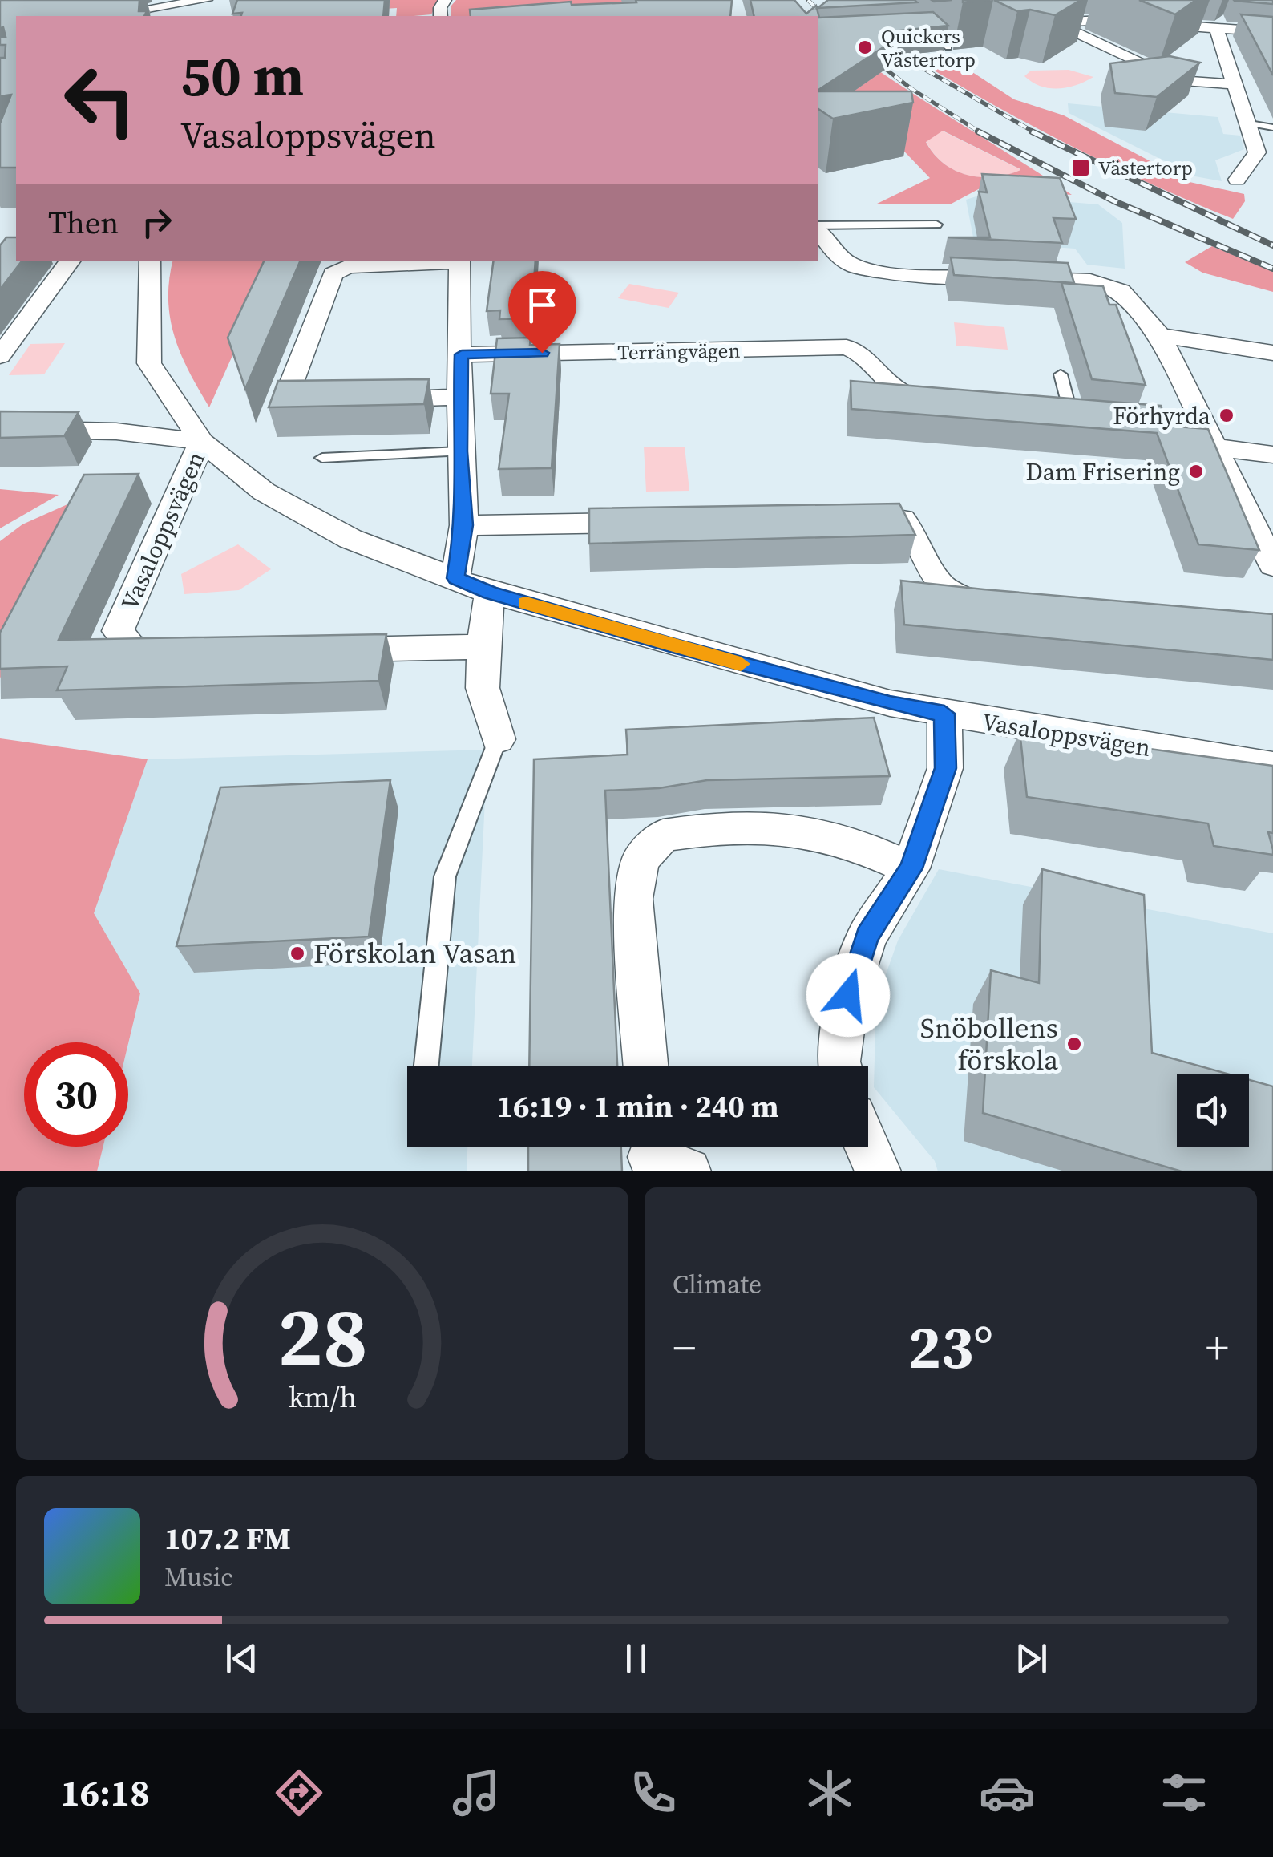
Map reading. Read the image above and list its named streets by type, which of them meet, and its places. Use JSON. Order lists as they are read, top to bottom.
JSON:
{
  "streets": {
    "street": ["Terrängvägen", "Vasaloppsvägen"]
  },
  "places": {
    "other": [
      "Quickers Västertorp",
      "Förhyrda",
      "Dam Frisering",
      "Förskolan Vasan",
      "Snöbollens förskola"
    ],
    "transit": ["Västertorp"]
  },
  "page": {
    "turn": ["50 m", "Vasaloppsvägen"],
    "then": "Then",
    "limit": "30",
    "trip": "16:19 · 1 min · 240 m",
    "tile": "Climate",
    "heat": ["−", "23°", "+"],
    "song": ["107.2 FM", "Music"],
    "tabs": "16:18",
    "gauge": ["28", "km/h"]
  }
}
